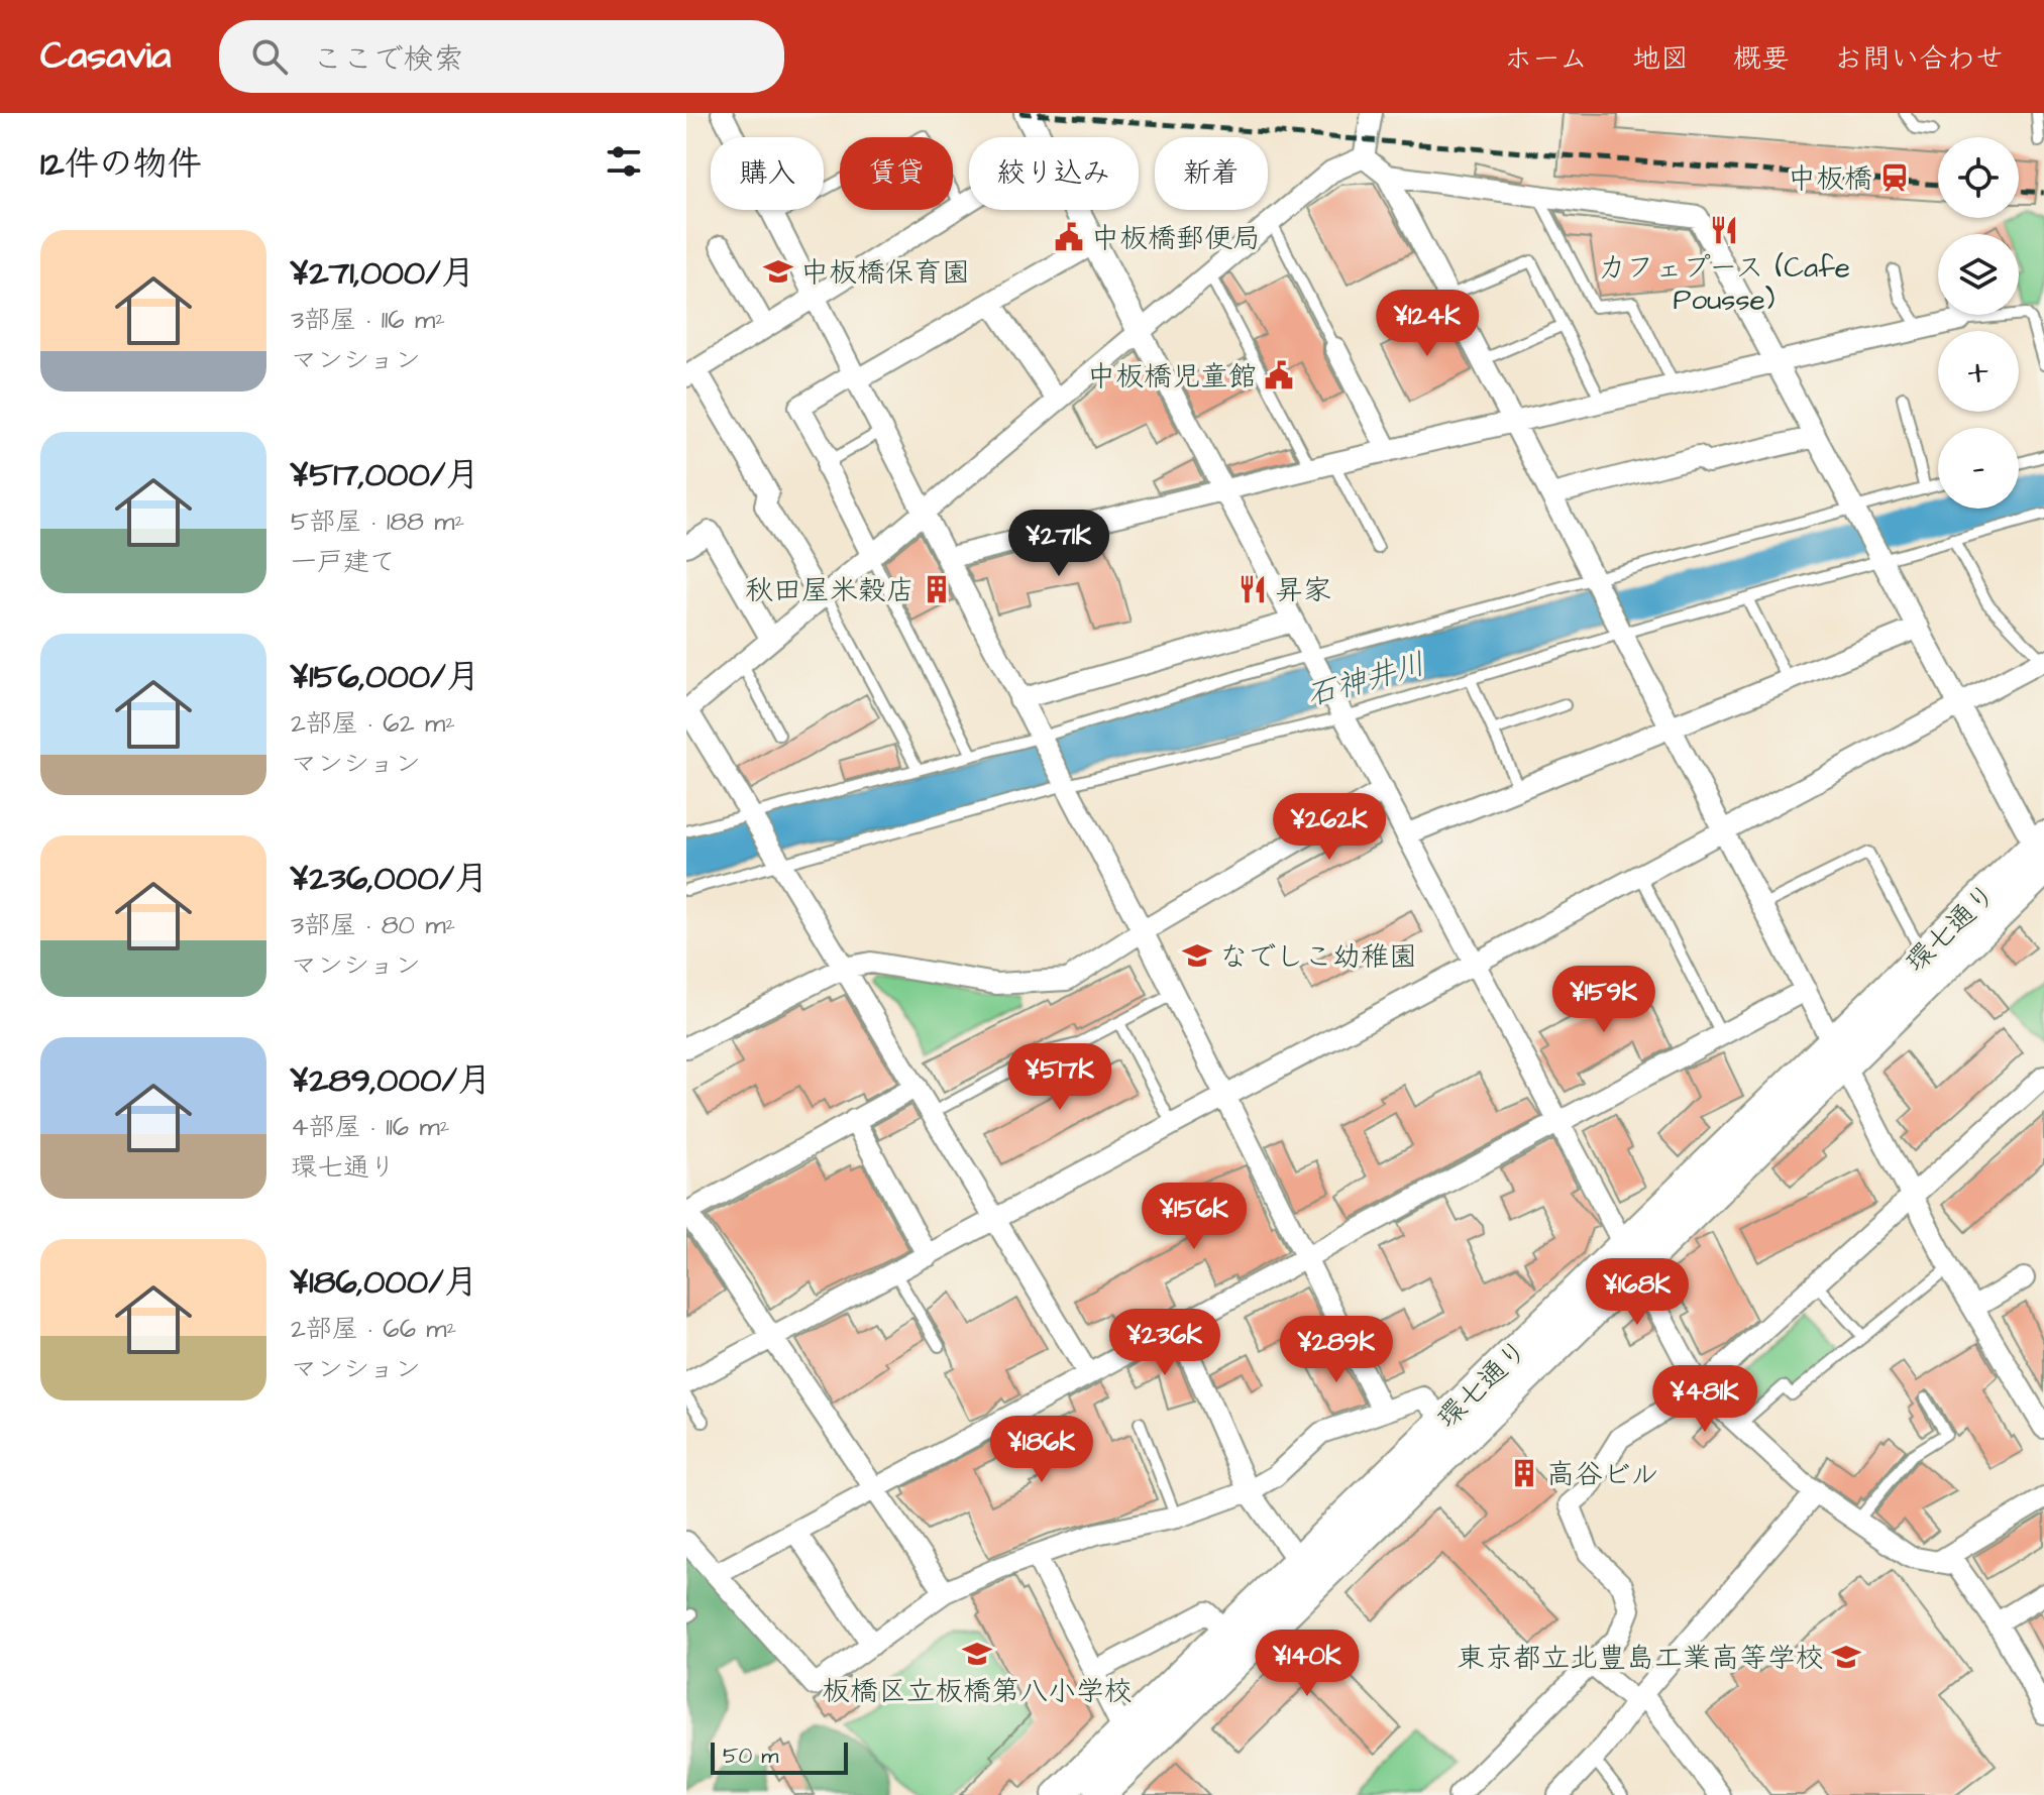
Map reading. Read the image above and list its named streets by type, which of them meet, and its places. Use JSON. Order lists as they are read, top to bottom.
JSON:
{
  "streets": {
    "main road": ["環七通り"]
  },
  "water": ["石神井川"],
  "places": {
    "station": ["中板橋"],
    "restaurant": ["カフェプース (Cafe Pousse)", "昇家"],
    "public building": ["中板橋郵便局", "中板橋児童館"],
    "school or university": [
      "中板橋保育園",
      "なでしこ幼稚園",
      "板橋区立板橋第八小学校",
      "東京都立北豊島工業高等学校"
    ],
    "building": ["秋田屋米穀店", "高谷ビル"]
  },
  "scale_bar": "50 m",
  "page": {
    "header": "Casavia",
    "search": "ここで検索",
    "nav": [
      "ホーム",
      "地図",
      "概要",
      "お問い合わせ"
    ],
    "heading": "12件の物件",
    "map_buttons": ["+", "−"],
    "chip": [
      "購入",
      "賃貸",
      "絞り込み",
      "新着"
    ],
    "list": [
      {
        "name": "¥271,000/月",
        "note": "3部屋 · 116 m² · マンション"
      },
      {
        "name": "¥517,000/月",
        "note": "5部屋 · 188 m² · 一戸建て"
      },
      {
        "name": "¥156,000/月",
        "note": "2部屋 · 62 m² · マンション"
      },
      {
        "name": "¥236,000/月",
        "note": "3部屋 · 80 m² · マンション"
      },
      {
        "name": "¥289,000/月",
        "note": "4部屋 · 116 m² · 環七通り"
      },
      {
        "name": "¥186,000/月",
        "note": "2部屋 · 66 m² · マンション"
      }
    ],
    "price": [
      "¥124K",
      "¥271K",
      "¥262K",
      "¥159K",
      "¥517K",
      "¥156K",
      "¥168K",
      "¥236K",
      "¥289K",
      "¥481K",
      "¥186K",
      "¥140K"
    ],
    "scale": "50 m"
  }
}
